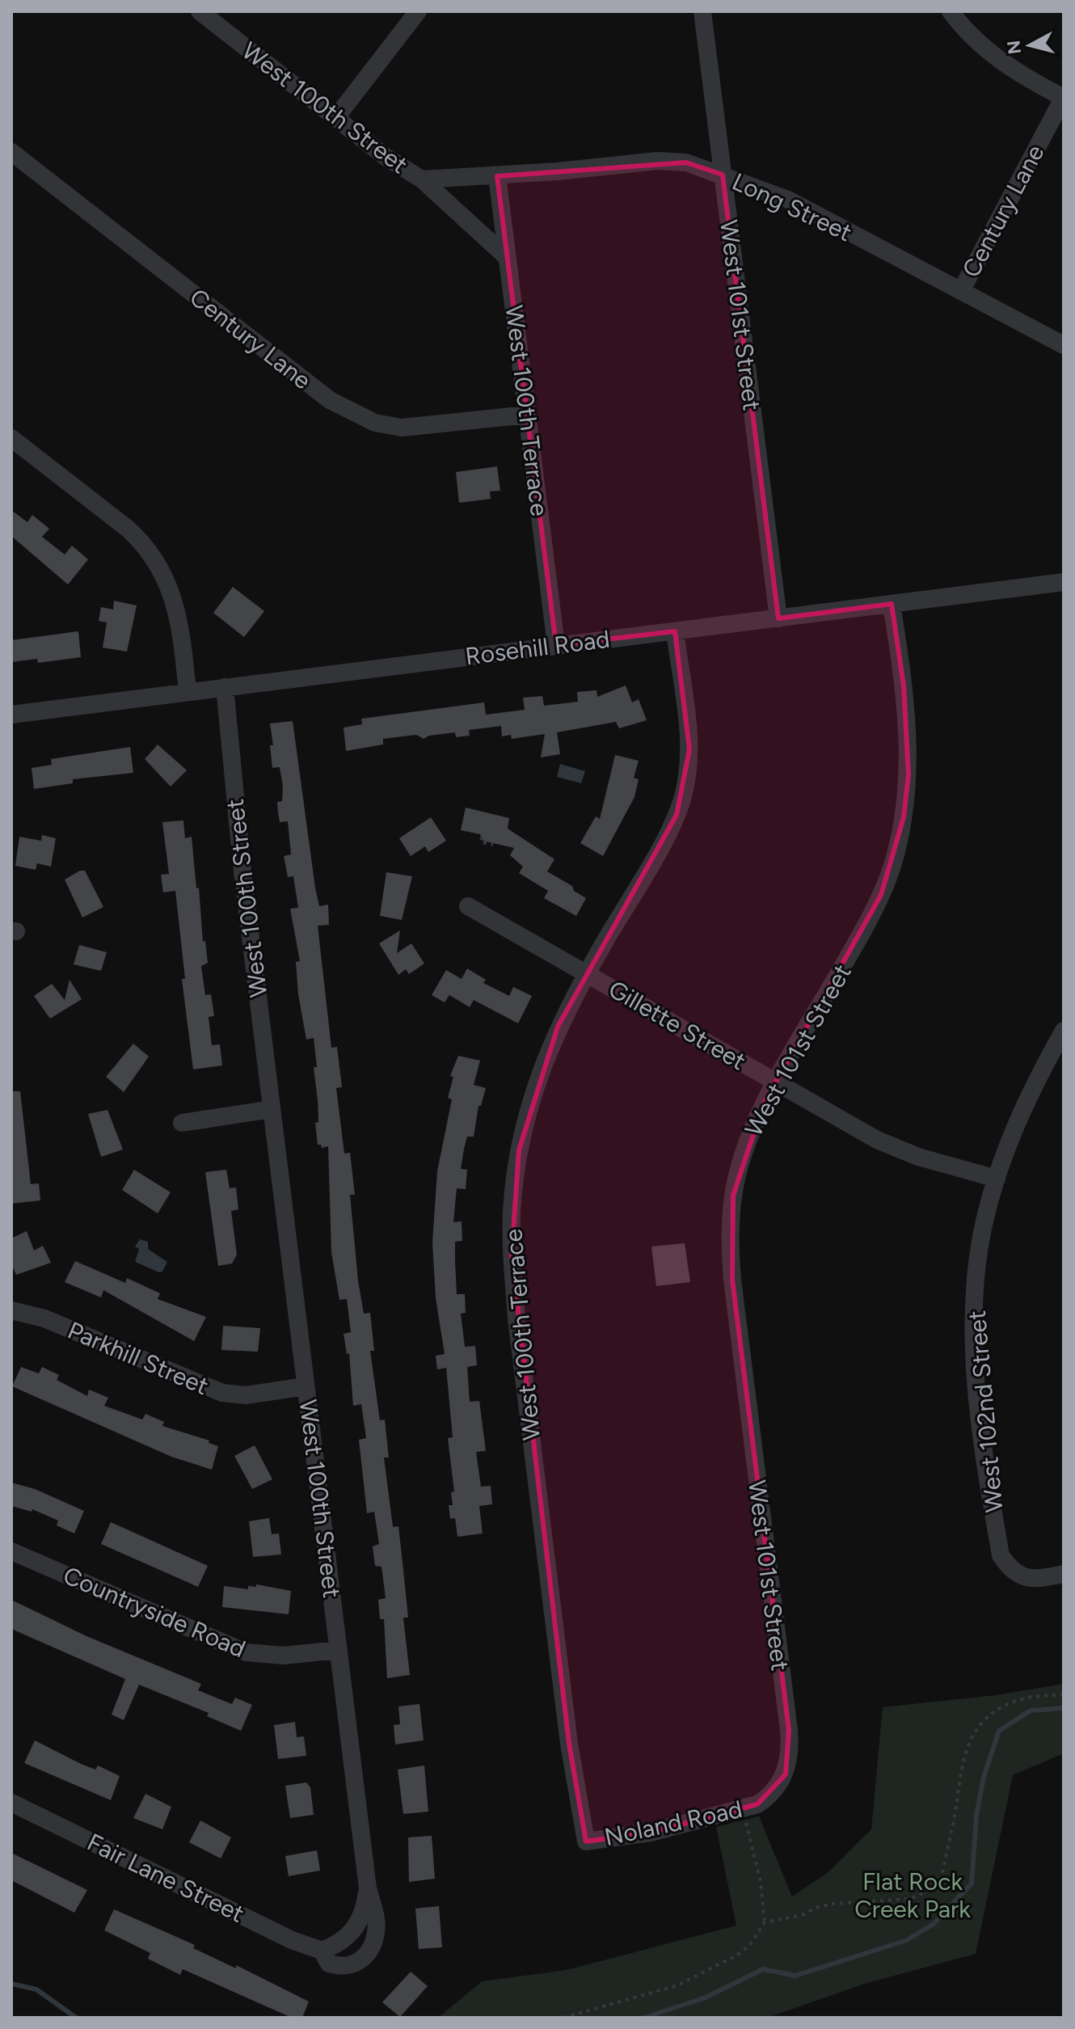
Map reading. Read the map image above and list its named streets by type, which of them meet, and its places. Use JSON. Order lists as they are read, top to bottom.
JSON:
{
  "streets": {
    "street": [
      "West 100th Street",
      "Long Street",
      "Century Lane",
      "West 101st Street",
      "West 100th Terrace",
      "Rosehill Road",
      "Gillette Street",
      "Parkhill Street",
      "West 102nd Street",
      "Countryside Road",
      "Noland Road",
      "Fair Lane Street"
    ]
  },
  "crossings": [
    ["West 100th Street", "Long Street"],
    ["West 100th Street", "West 100th Terrace"],
    ["West 100th Street", "Rosehill Road"],
    ["West 100th Street", "Parkhill Street"],
    ["West 100th Street", "Countryside Road"],
    ["West 100th Street", "Fair Lane Street"],
    ["Long Street", "Century Lane"],
    ["Long Street", "West 101st Street"],
    ["Long Street", "West 100th Terrace"],
    ["Century Lane", "West 100th Terrace"],
    ["West 101st Street", "Rosehill Road"],
    ["West 101st Street", "Gillette Street"],
    ["West 101st Street", "Noland Road"],
    ["West 100th Terrace", "Rosehill Road"],
    ["West 100th Terrace", "Gillette Street"],
    ["West 100th Terrace", "Noland Road"],
    ["Gillette Street", "West 102nd Street"]
  ],
  "parks": ["Flat Rock Creek Park"],
  "north": "left"
}
